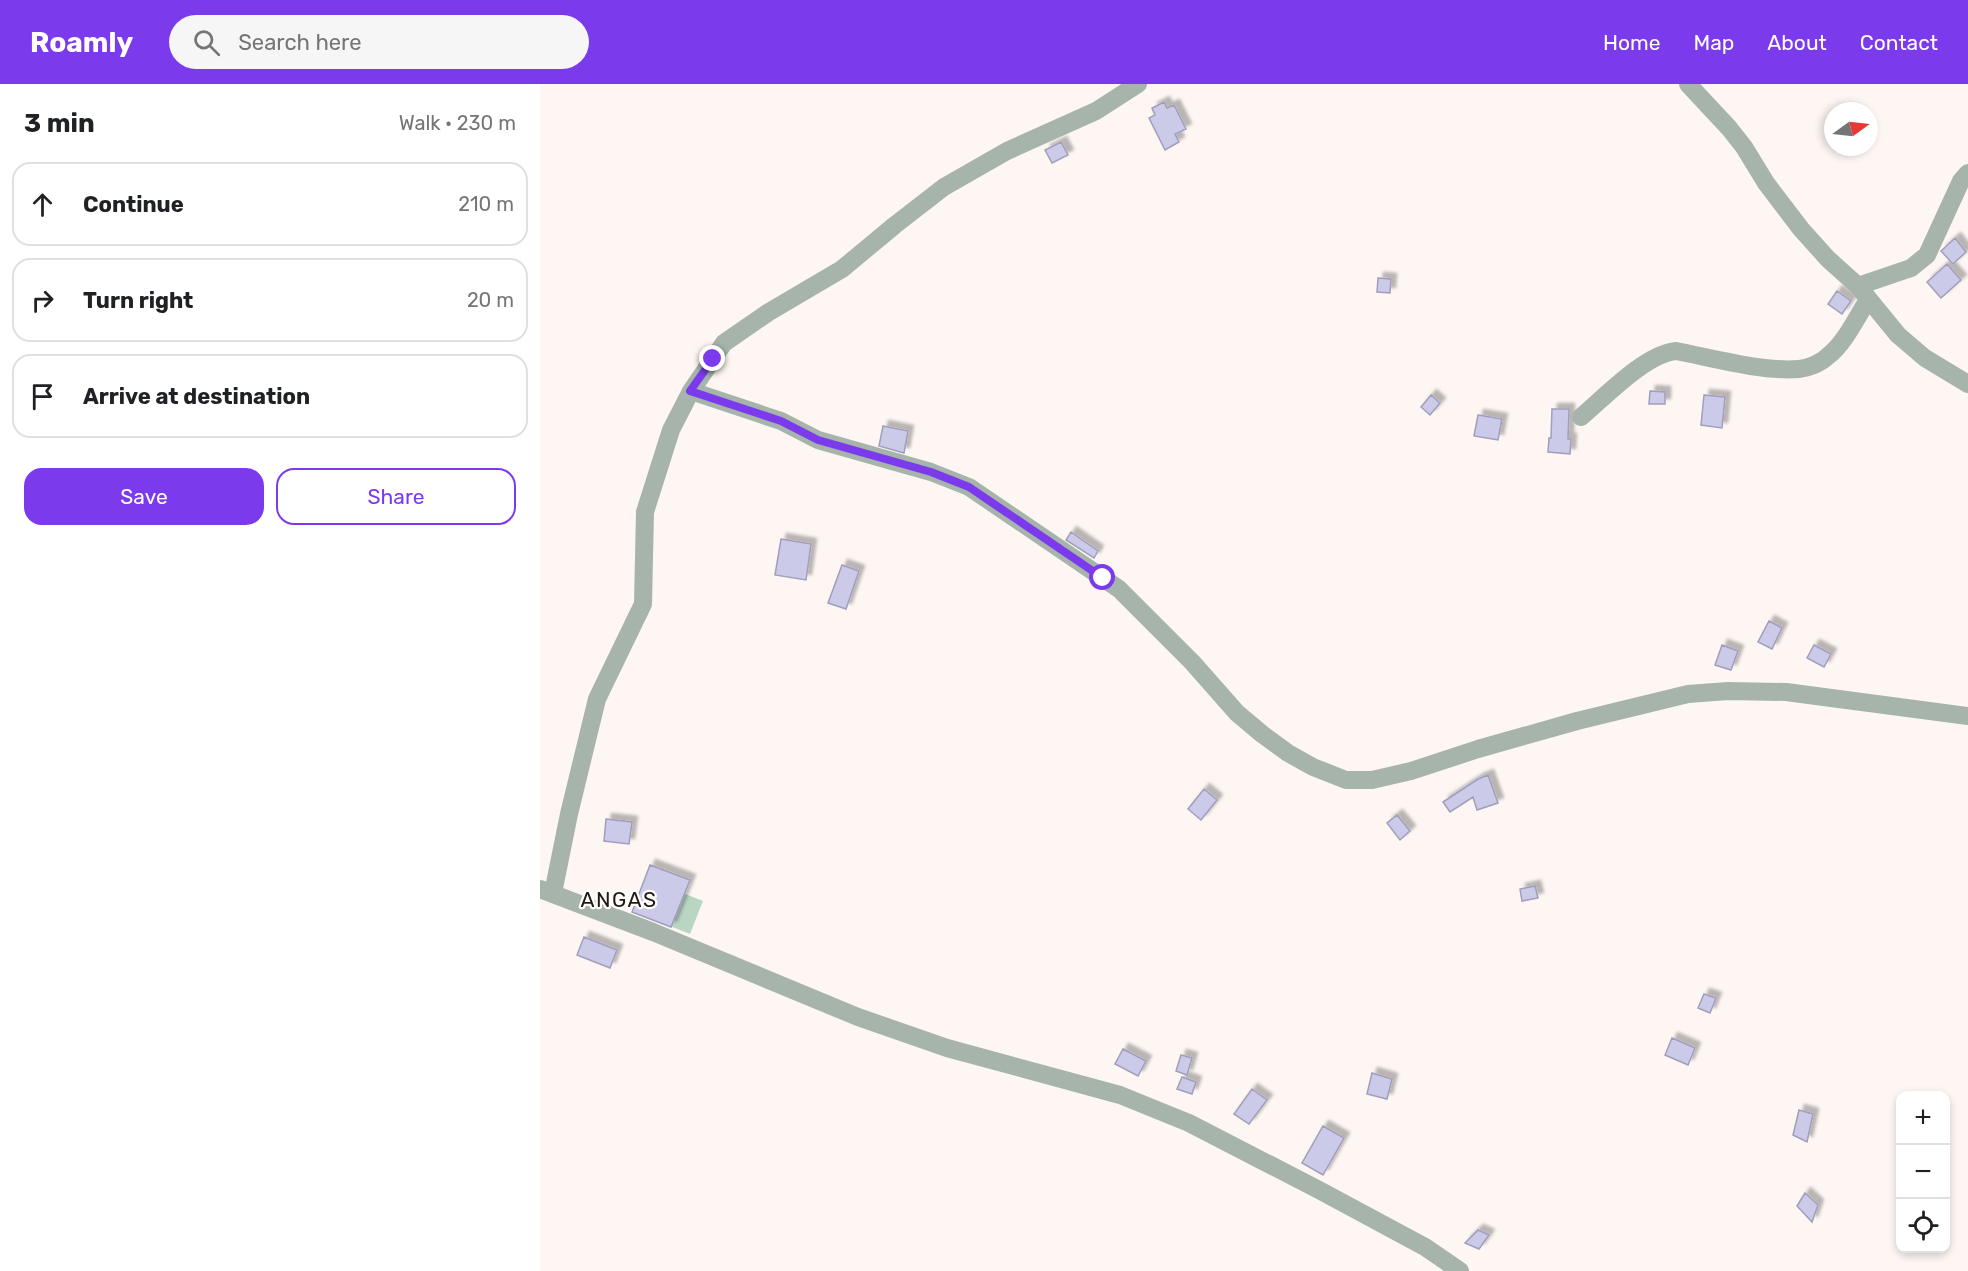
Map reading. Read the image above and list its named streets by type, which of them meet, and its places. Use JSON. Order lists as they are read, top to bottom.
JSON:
{
  "districts": ["ANGAS"],
  "north": "right",
  "page": {
    "header": "Roamly",
    "search": "Search here",
    "nav": [
      "Home",
      "Map",
      "About",
      "Contact"
    ],
    "heading": ["3 min", "Walk · 230 m"],
    "list": [
      ["Continue", "210 m"],
      ["Turn right", "20 m"],
      "Arrive at destination"
    ],
    "buttons": ["Save", "Share"],
    "map_buttons": ["+", "−"]
  }
}
